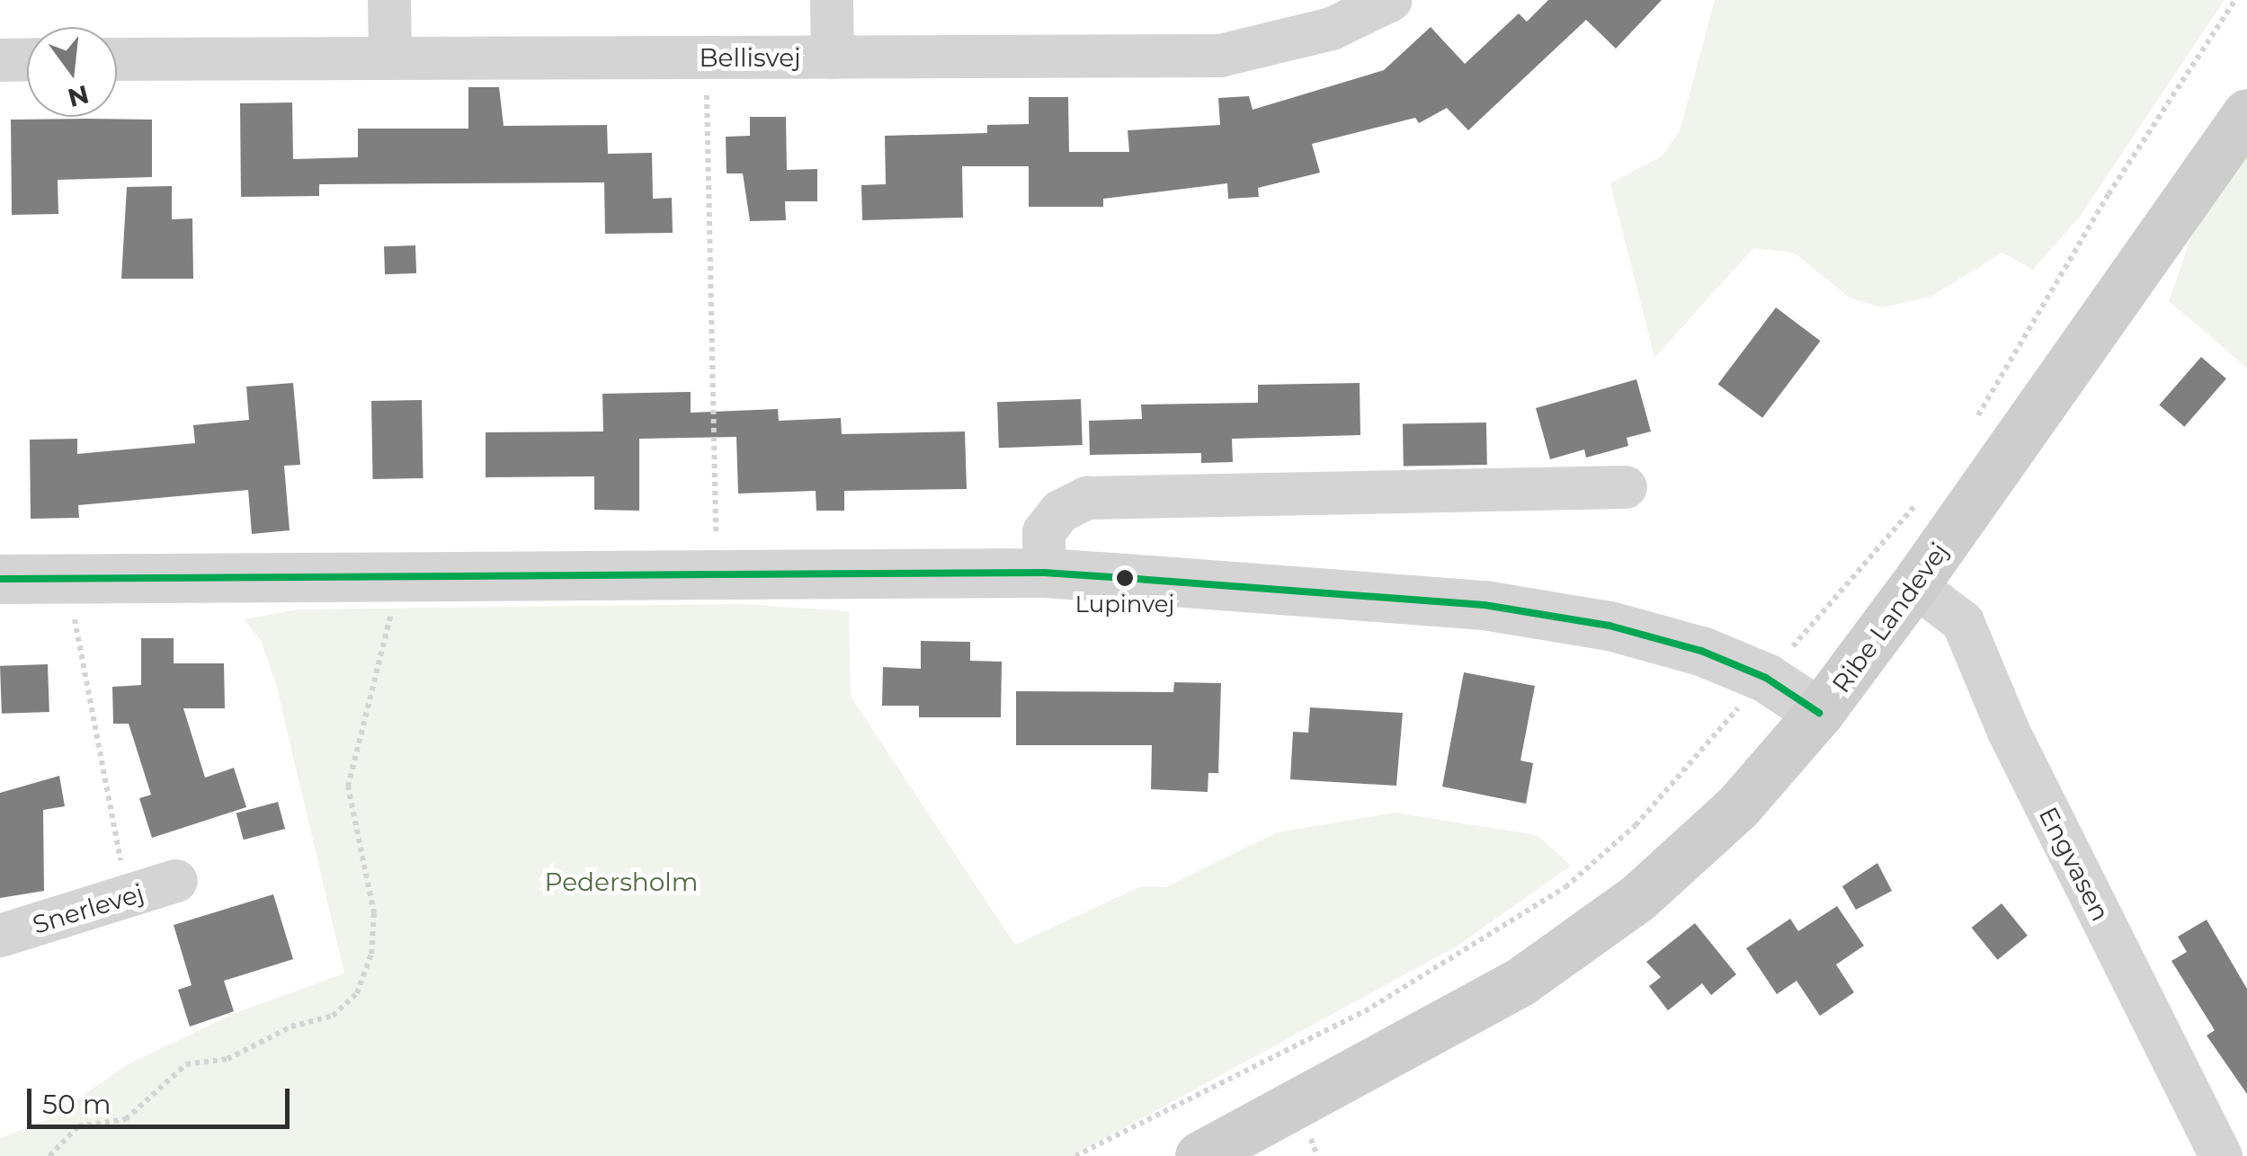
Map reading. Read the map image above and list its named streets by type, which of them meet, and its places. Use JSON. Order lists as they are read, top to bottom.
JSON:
{
  "streets": {
    "main road": ["Ribe Landevej"],
    "street": ["Bellisvej", "Engvasen", "Snerlevej"]
  },
  "crossings": [
    ["Ribe Landevej", "Engvasen"]
  ],
  "parks": ["Pedersholm"],
  "places": ["Lupinvej"],
  "scale_bar": "50 m",
  "north": "bottom"
}
